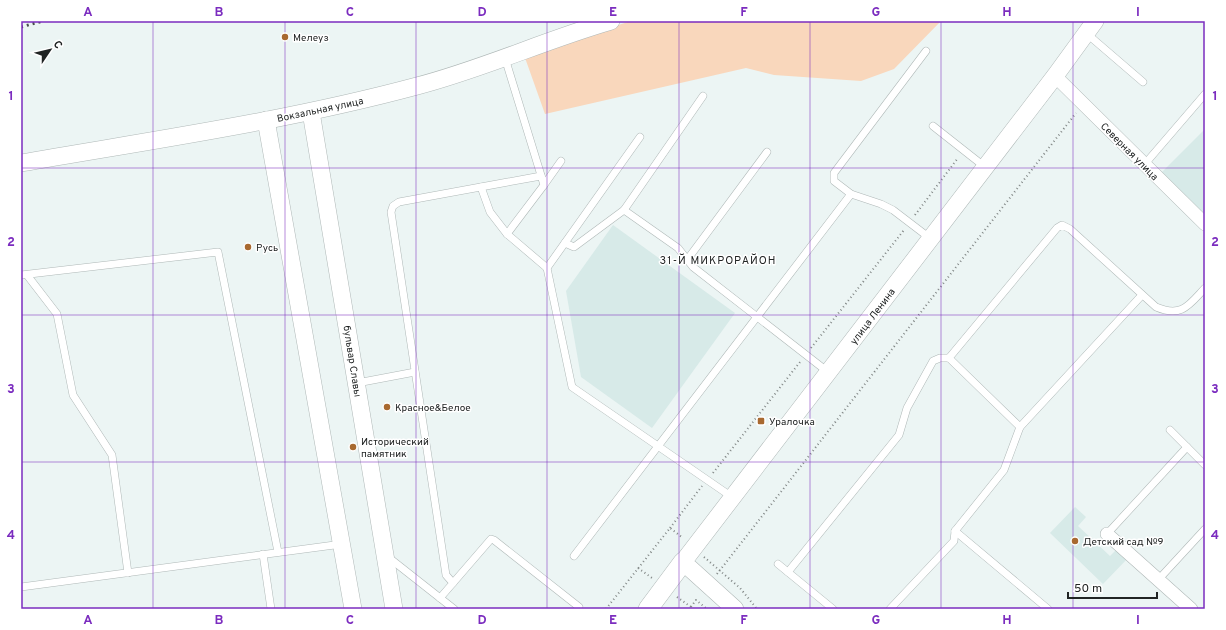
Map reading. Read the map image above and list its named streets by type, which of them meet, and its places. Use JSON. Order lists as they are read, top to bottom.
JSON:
{
  "streets": {
    "main road": ["улица Ленина"],
    "street": ["Вокзальная улица", "Северная улица", "бульвар Славы"]
  },
  "crossings": [
    ["Вокзальная улица", "бульвар Славы"],
    ["Северная улица", "улица Ленина"]
  ],
  "districts": ["31-Й МИКРОРАЙОН"],
  "places": {
    "other": [
      "Мелеуз",
      "Русь",
      "Красное&Белое",
      "Исторический памятник",
      "Детский сад №9"
    ],
    "transit": ["Уралочка"]
  },
  "scale_bar": "50 m",
  "north": "top right",
  "grid": {
    "columns": [
      "A",
      "B",
      "C",
      "D",
      "E",
      "F",
      "G",
      "H",
      "I"
    ],
    "rows": [
      "1",
      "2",
      "3",
      "4"
    ]
  }
}
